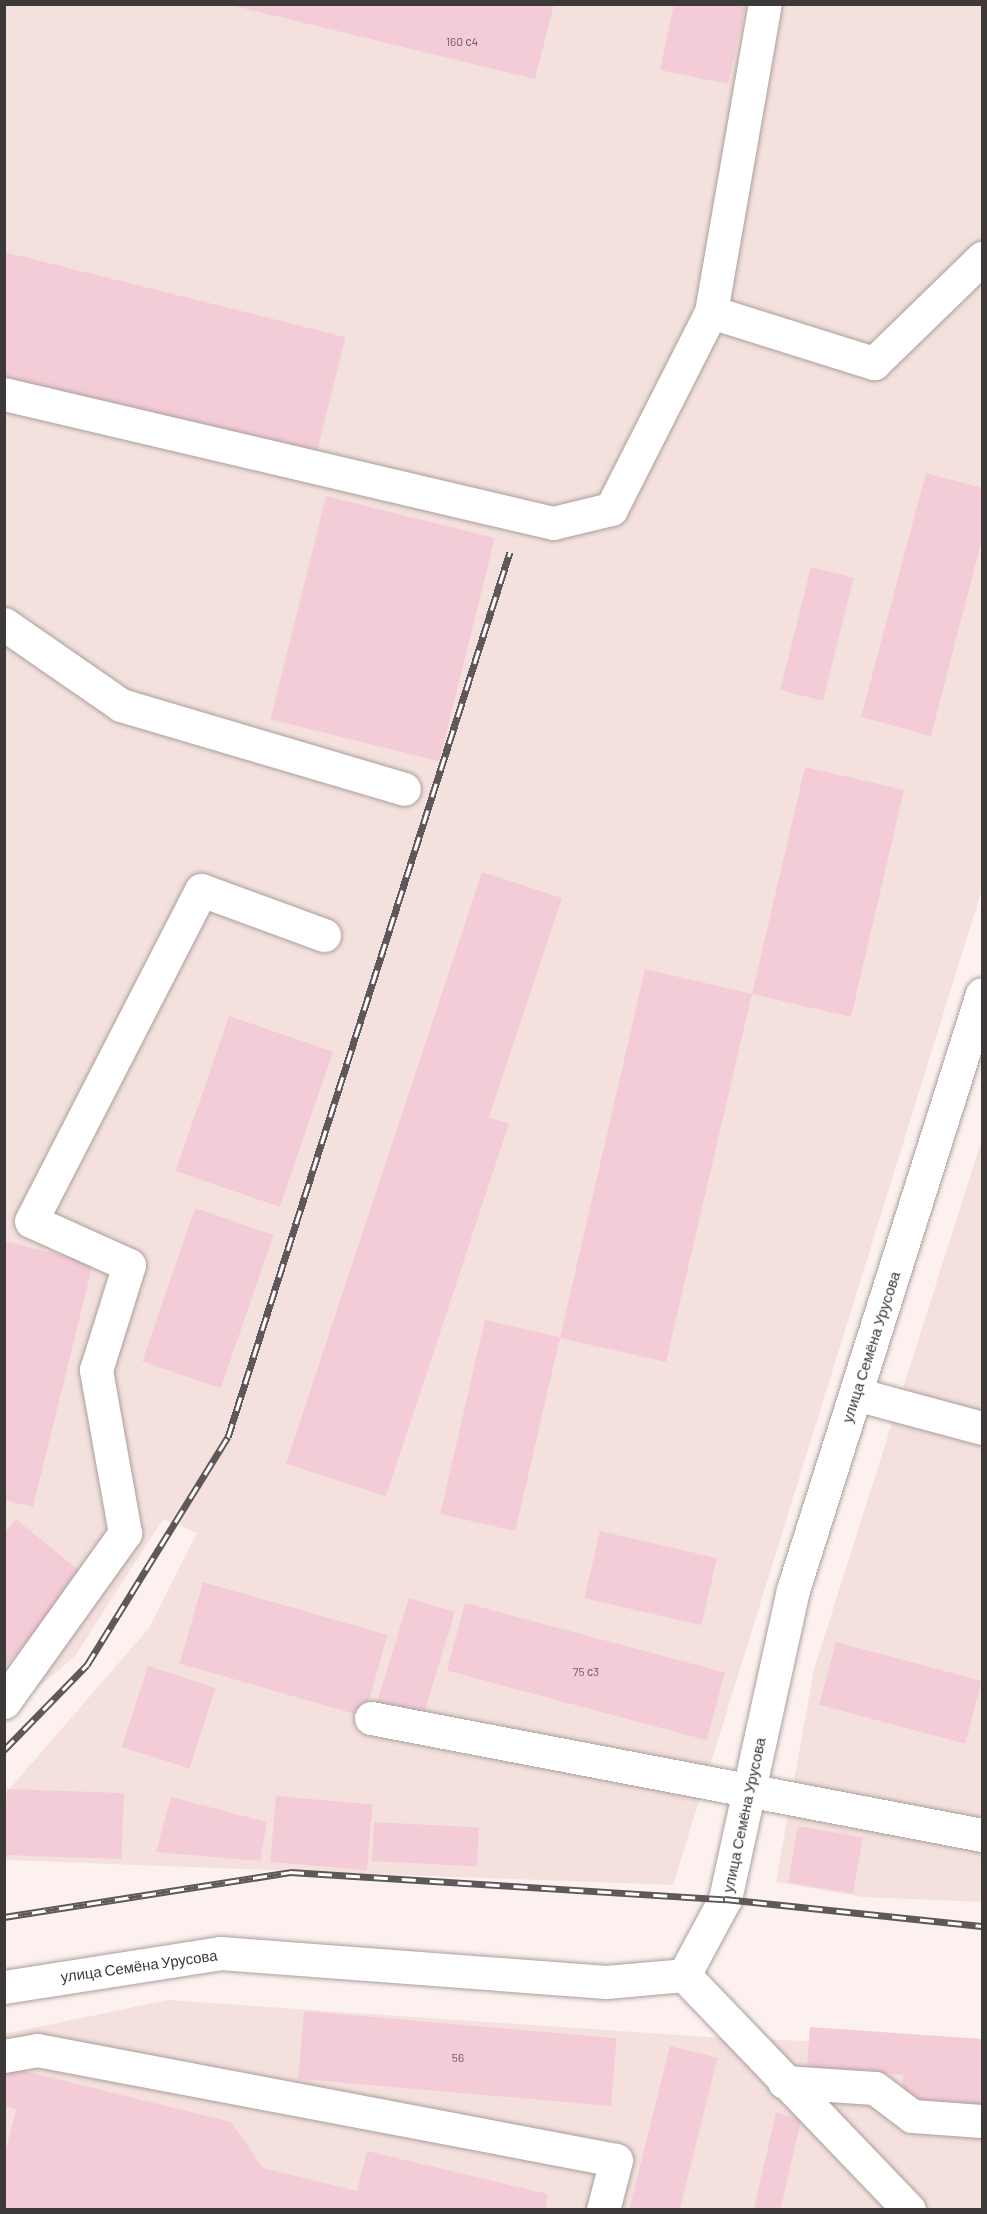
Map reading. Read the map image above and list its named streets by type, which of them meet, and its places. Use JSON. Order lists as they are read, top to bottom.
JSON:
{
  "streets": {
    "street": ["улица Семёна Урусова"]
  },
  "house_numbers": ["160 с4", "75 с3", "56"]
}
